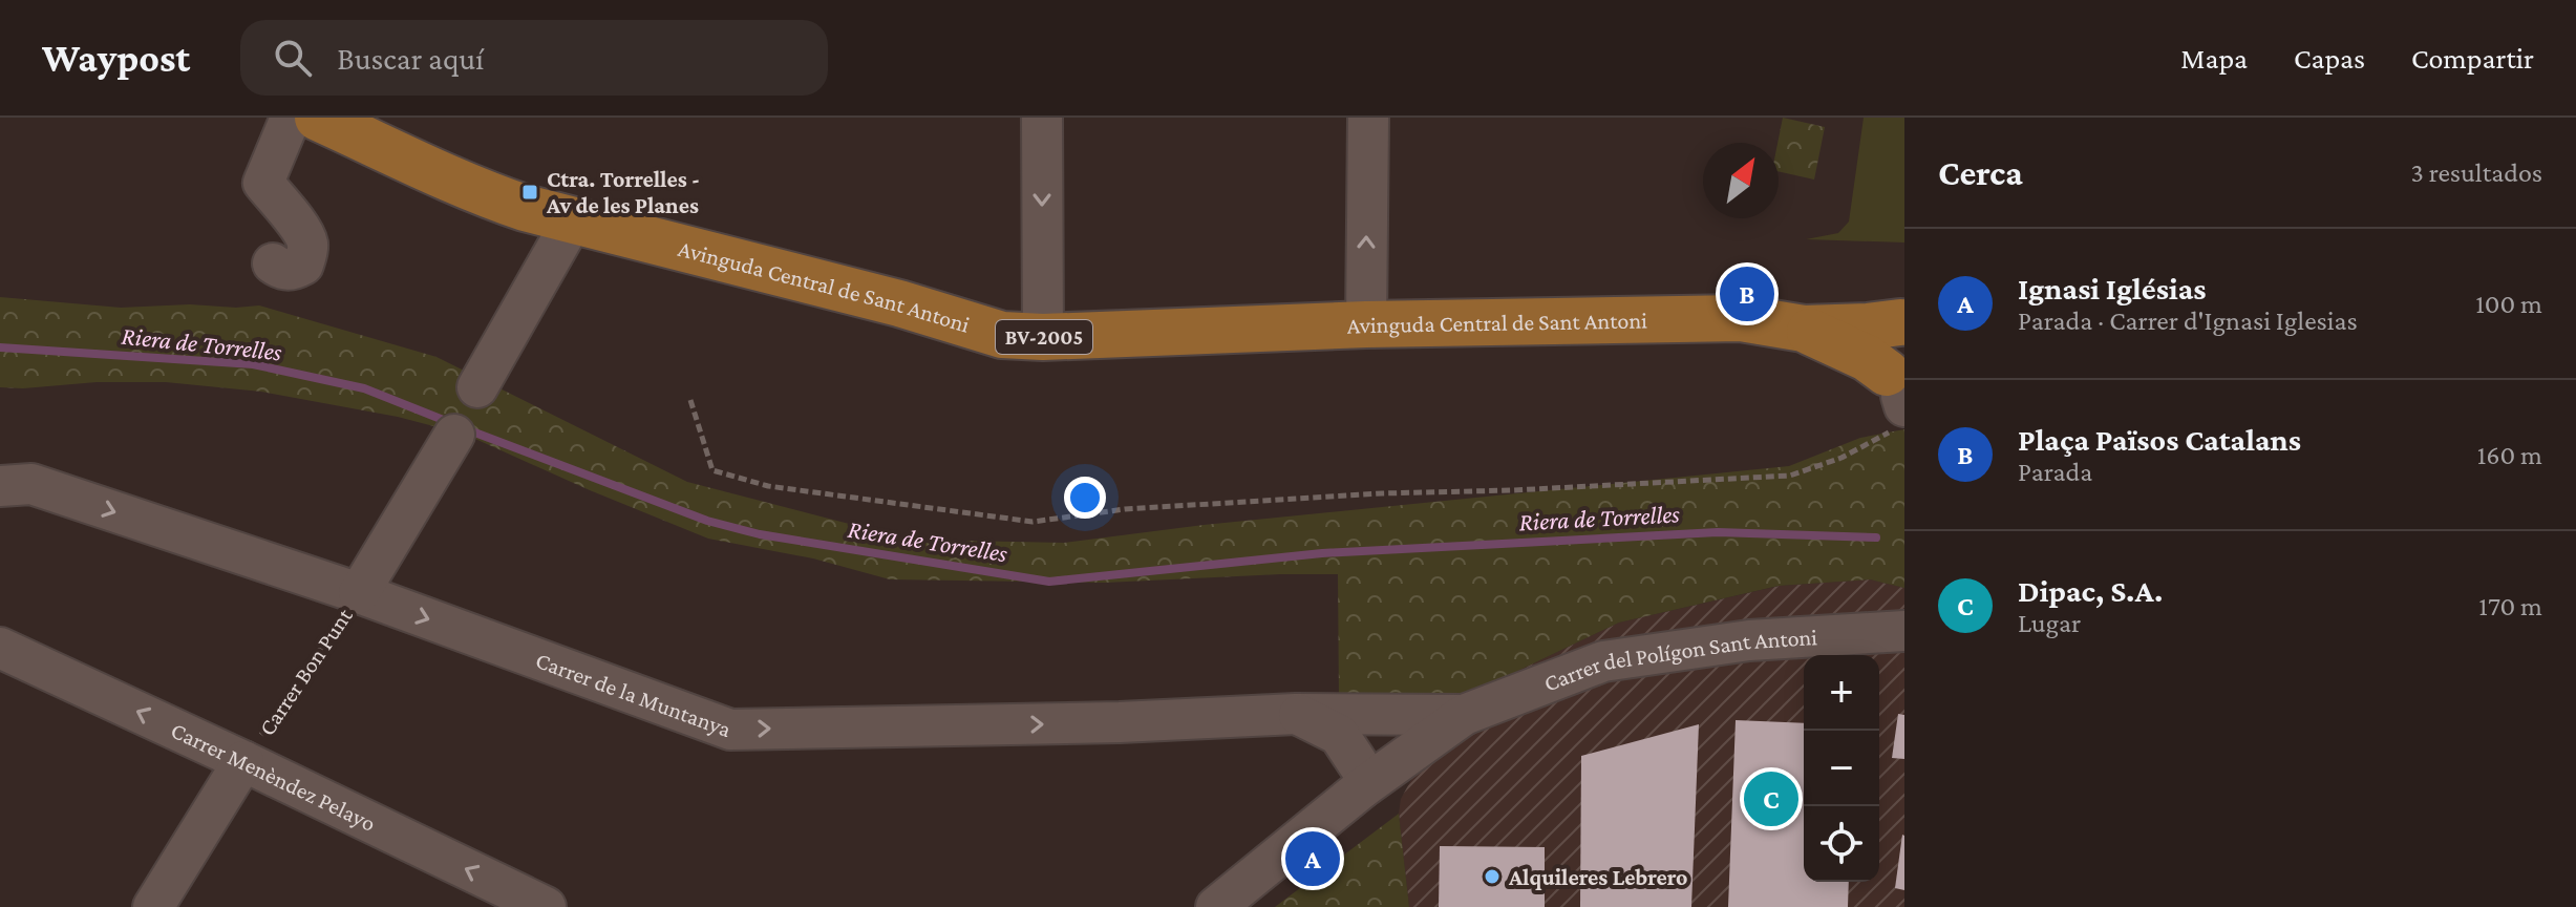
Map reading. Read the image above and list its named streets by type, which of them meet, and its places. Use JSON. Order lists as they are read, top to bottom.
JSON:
{
  "streets": {
    "main road": ["Avinguda Central de Sant Antoni", "BV-2005"],
    "street": [
      "Carrer del Polígon Sant Antoni",
      "Carrer Bon Punt",
      "Carrer de la Muntanya",
      "Carrer Menèndez Pelayo"
    ]
  },
  "crossings": [
    ["Avinguda Central de Sant Antoni", "BV-2005"],
    ["Carrer del Polígon Sant Antoni", "Carrer de la Muntanya"],
    ["Carrer Bon Punt", "Carrer de la Muntanya"],
    ["Carrer Bon Punt", "Carrer Menèndez Pelayo"]
  ],
  "one_way": ["Carrer de la Muntanya", "Carrer Menèndez Pelayo"],
  "water": ["Riera de Torrelles"],
  "places": {
    "transit": ["Ctra. Torrelles - Av de les Planes"],
    "other": ["Alquileres Lebrero"]
  },
  "north": "top right",
  "page": {
    "header": "Waypost",
    "search": "Buscar aquí",
    "nav": ["Mapa", "Capas", "Compartir"],
    "heading": ["Cerca", "3 resultados"],
    "list": [
      {
        "mark": "A",
        "name": "Ignasi Iglésias",
        "note": "Parada · Carrer d'Ignasi Iglesias",
        "value": "100 m"
      },
      {
        "mark": "B",
        "name": "Plaça Països Catalans",
        "note": "Parada",
        "value": "160 m"
      },
      {
        "mark": "C",
        "name": "Dipac, S.A.",
        "note": "Lugar",
        "value": "170 m"
      }
    ],
    "pins": ["B", "C", "A"],
    "map_buttons": ["+", "−"]
  }
}
